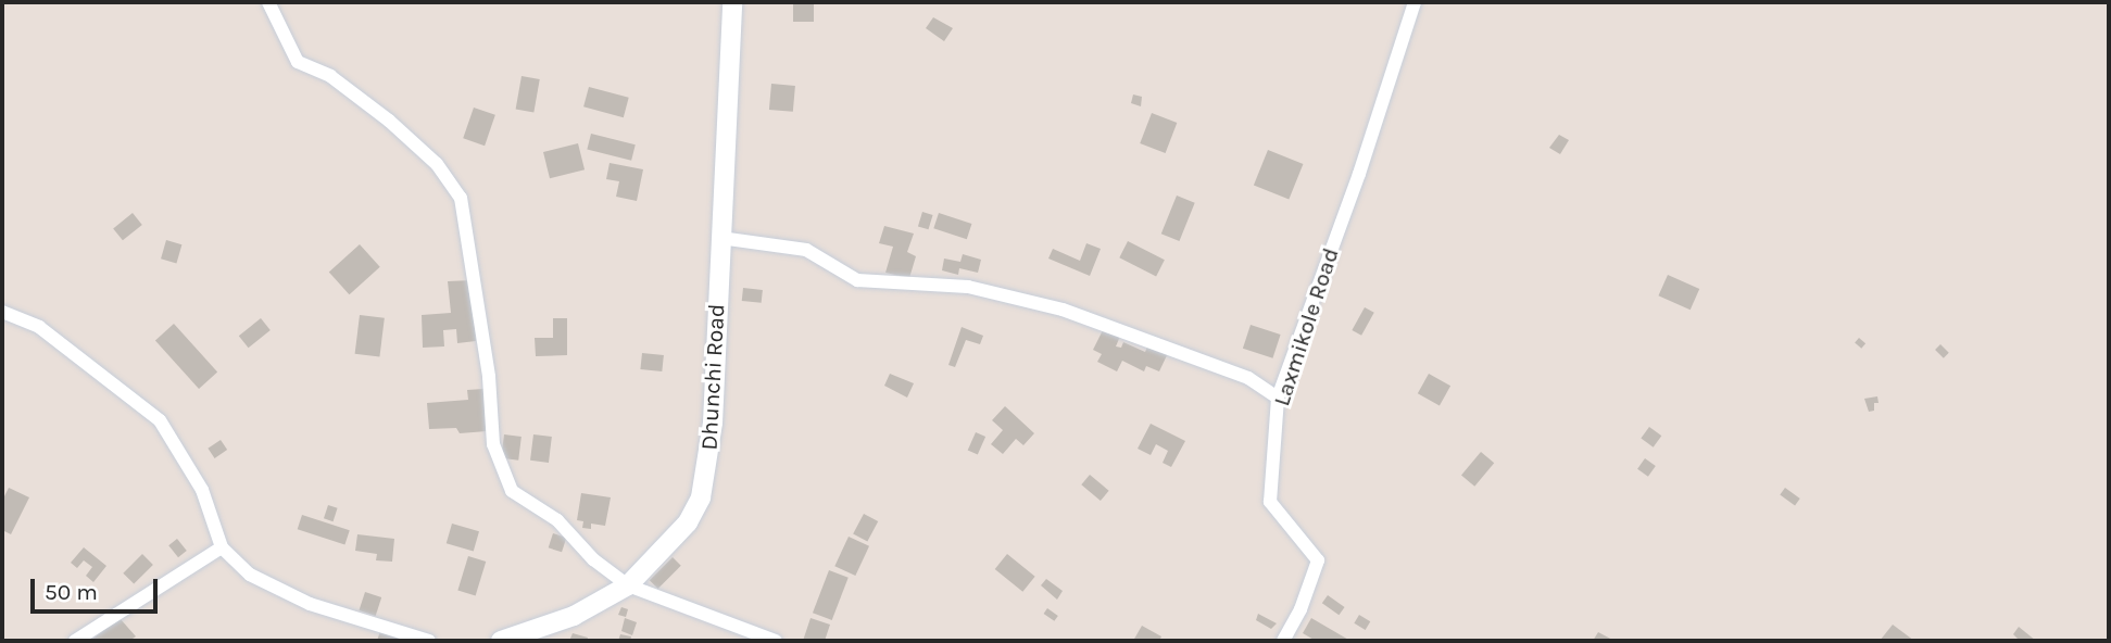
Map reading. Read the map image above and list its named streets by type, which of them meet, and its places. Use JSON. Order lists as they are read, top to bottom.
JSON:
{
  "streets": {
    "street": ["Laxmikole Road", "Dhunchi Road"]
  },
  "scale_bar": "50 m"
}
